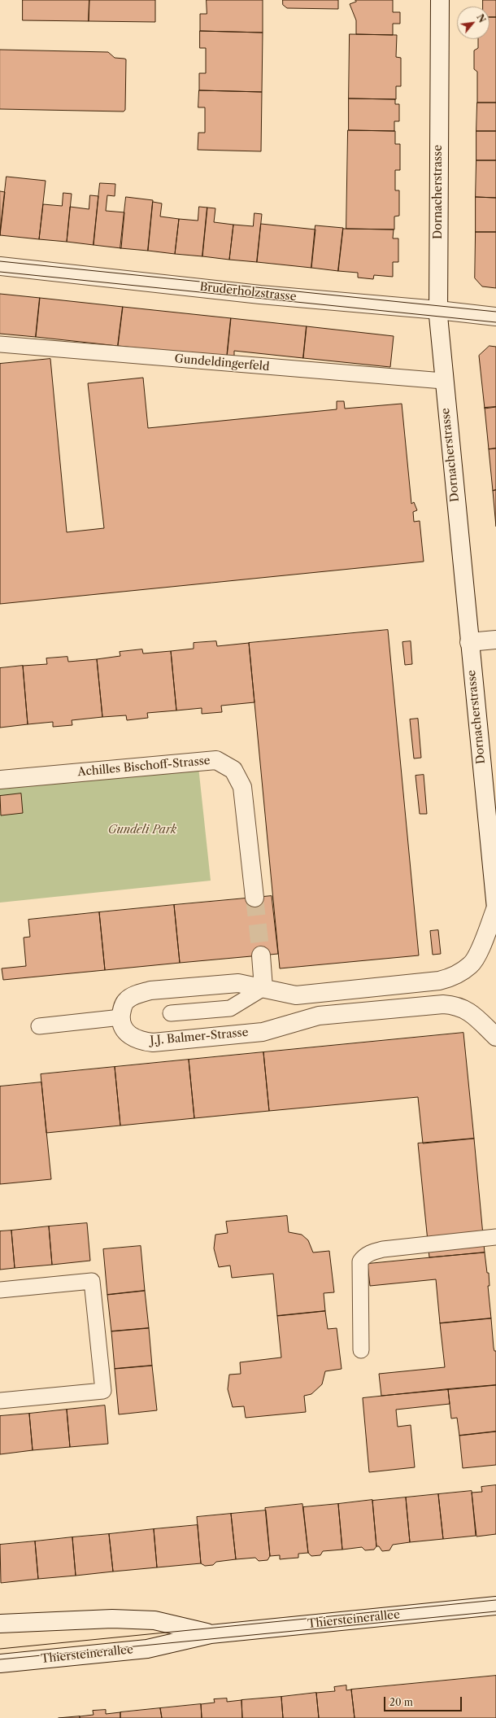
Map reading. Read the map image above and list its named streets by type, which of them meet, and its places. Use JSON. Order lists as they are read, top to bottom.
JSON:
{
  "streets": {
    "street": [
      "Dornacherstrasse",
      "Bruderholzstrasse",
      "Achilles Bischoff-Strasse",
      "J.J. Balmer-Strasse",
      "Thiersteinerallee"
    ],
    "lane": ["Gundeldingerfeld"]
  },
  "crossings": [
    ["Dornacherstrasse", "Bruderholzstrasse"],
    ["Dornacherstrasse", "Gundeldingerfeld"]
  ],
  "parks": ["Gundeli Park"],
  "scale_bar": "20 m",
  "north": "top right"
}
